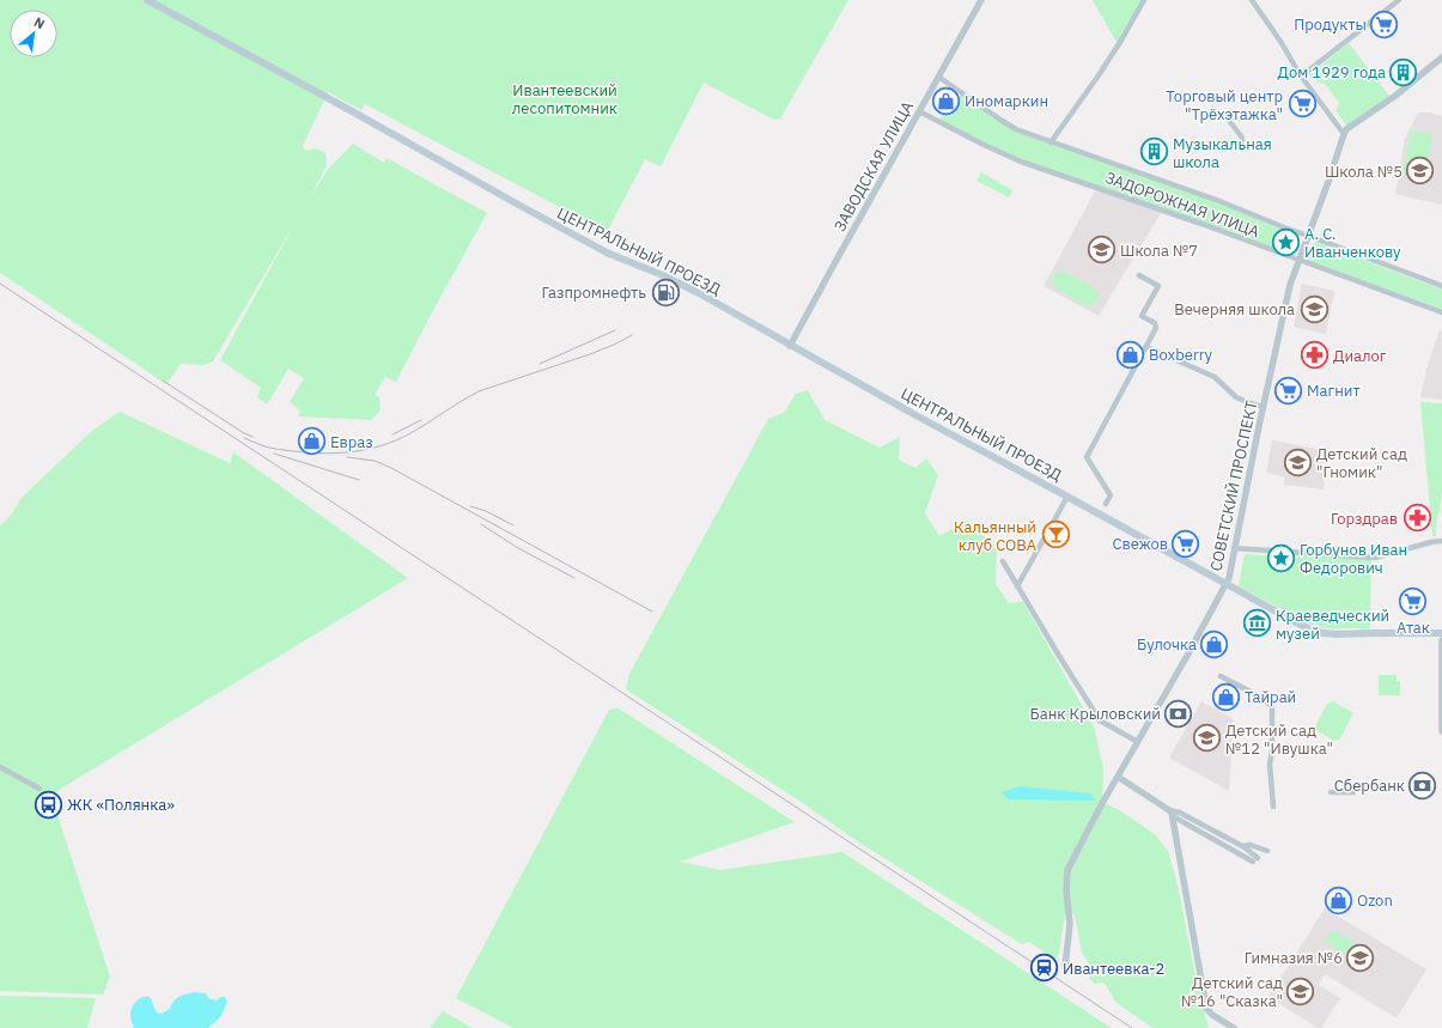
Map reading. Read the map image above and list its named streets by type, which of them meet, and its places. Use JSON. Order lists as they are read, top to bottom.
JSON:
{
  "streets": {
    "main road": ["ЦЕНТРАЛЬНЫЙ ПРОЕЗД"],
    "street": ["ЗАВОДСКАЯ УЛИЦА", "ЗАДОРОЖНАЯ УЛИЦА", "СОВЕТСКИЙ ПРОСПЕКТ"]
  },
  "crossings": [
    ["ЗАВОДСКАЯ УЛИЦА", "ЗАДОРОЖНАЯ УЛИЦА"],
    ["ЗАВОДСКАЯ УЛИЦА", "ЦЕНТРАЛЬНЫЙ ПРОЕЗД"],
    ["ЗАДОРОЖНАЯ УЛИЦА", "СОВЕТСКИЙ ПРОСПЕКТ"],
    ["ЦЕНТРАЛЬНЫЙ ПРОЕЗД", "СОВЕТСКИЙ ПРОСПЕКТ"]
  ],
  "parks": ["Ивантеевский лесопитомник"],
  "places": {
    "supermarket": [
      "Продукты",
      "Торговый центр \"Трёхэтажка\"",
      "Магнит",
      "Свежов",
      "Атак"
    ],
    "building": ["Дом 1929 года", "Музыкальная школа"],
    "shop": [
      "Иномаркин",
      "Boxberry",
      "Евраз",
      "Булочка",
      "Тайрай",
      "Ozon"
    ],
    "school or university": [
      "Школа №5",
      "Школа №7",
      "Вечерняя школа",
      "Детский сад \"Гномик\"",
      "Детский сад №12 \"Ивушка\"",
      "Гимназия №6",
      "Детский сад №16 \"Сказка\""
    ],
    "place": ["А. С. Иванченкову", "Горбунов Иван Федорович"],
    "fuel station": ["Газпромнефть"],
    "pharmacy": ["Диалог", "Горздрав"],
    "bar": ["Кальянный клуб СОВА"],
    "museum": ["Краеведческий музей"],
    "bank": ["Банк Крыловский", "Сбербанк"],
    "bus stop": ["ЖК «Полянка»"],
    "station": ["Ивантеевка-2"]
  },
  "north": "top right"
}
